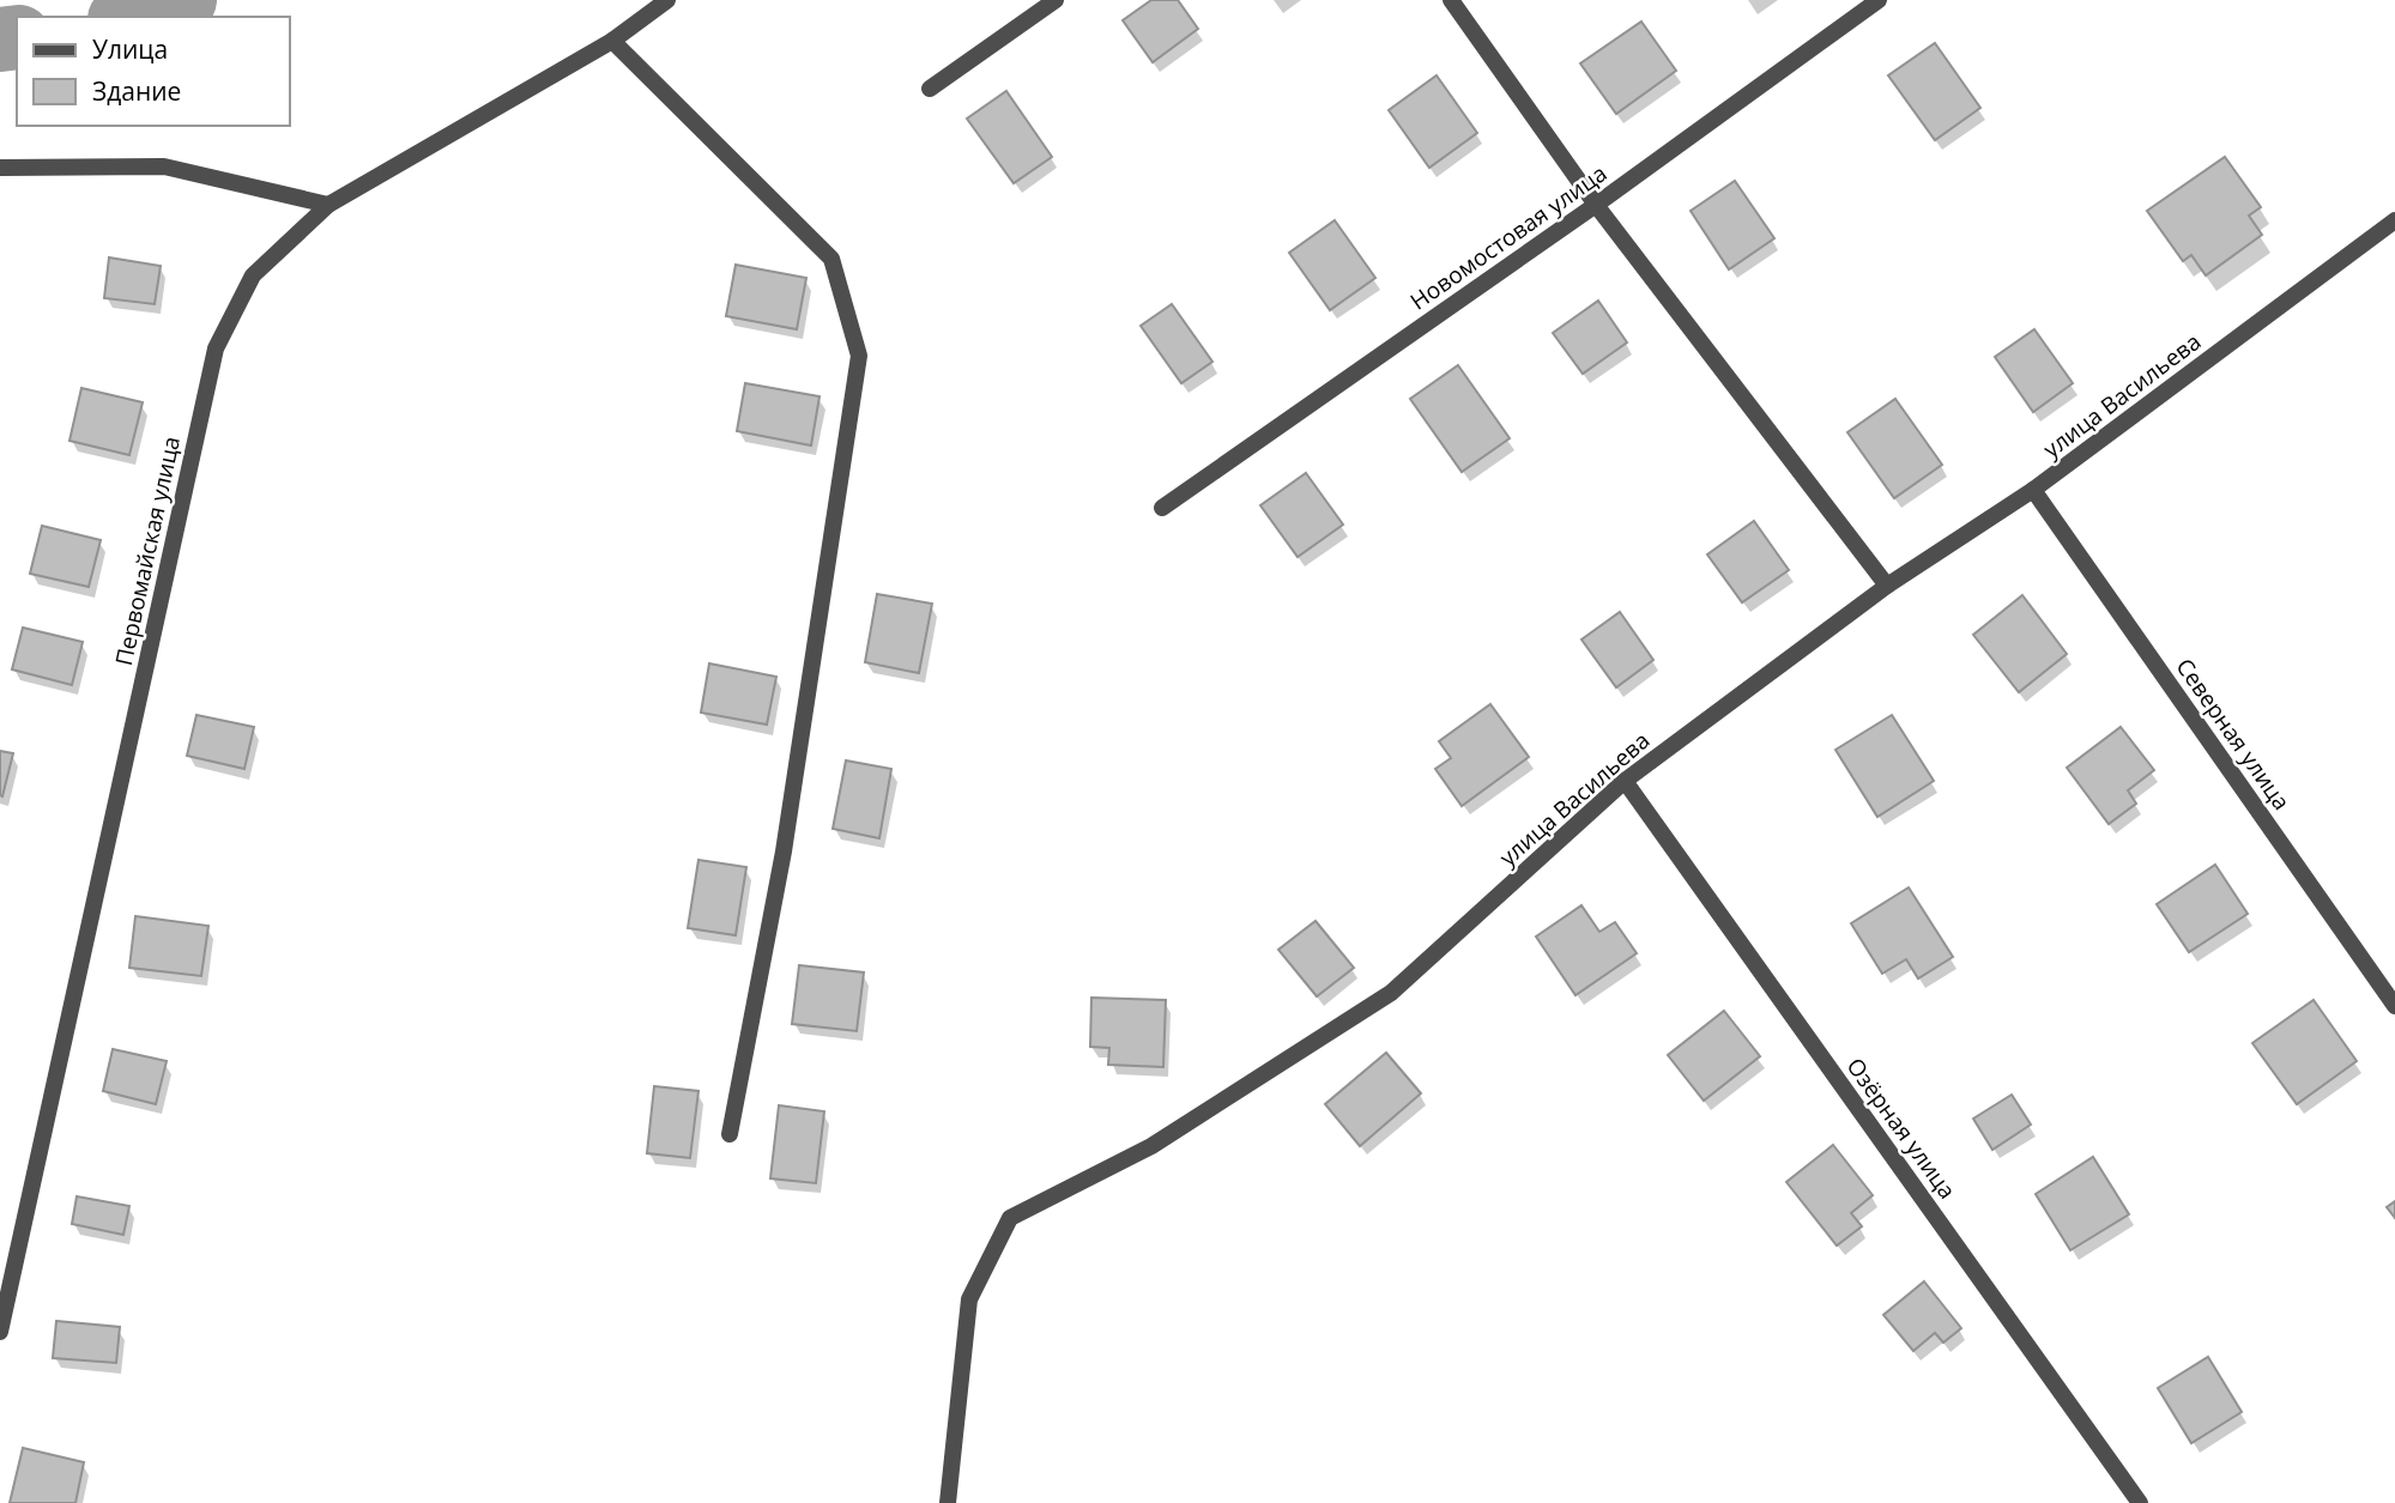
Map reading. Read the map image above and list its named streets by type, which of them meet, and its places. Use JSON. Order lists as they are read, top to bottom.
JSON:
{
  "streets": {
    "street": [
      "Новомостовая улица",
      "улица Васильева",
      "Первомайская улица",
      "Северная улица",
      "Озёрная улица"
    ]
  },
  "crossings": [
    ["улица Васильева", "Северная улица"],
    ["улица Васильева", "Озёрная улица"]
  ],
  "legend": ["Улица", "Здание"]
}
